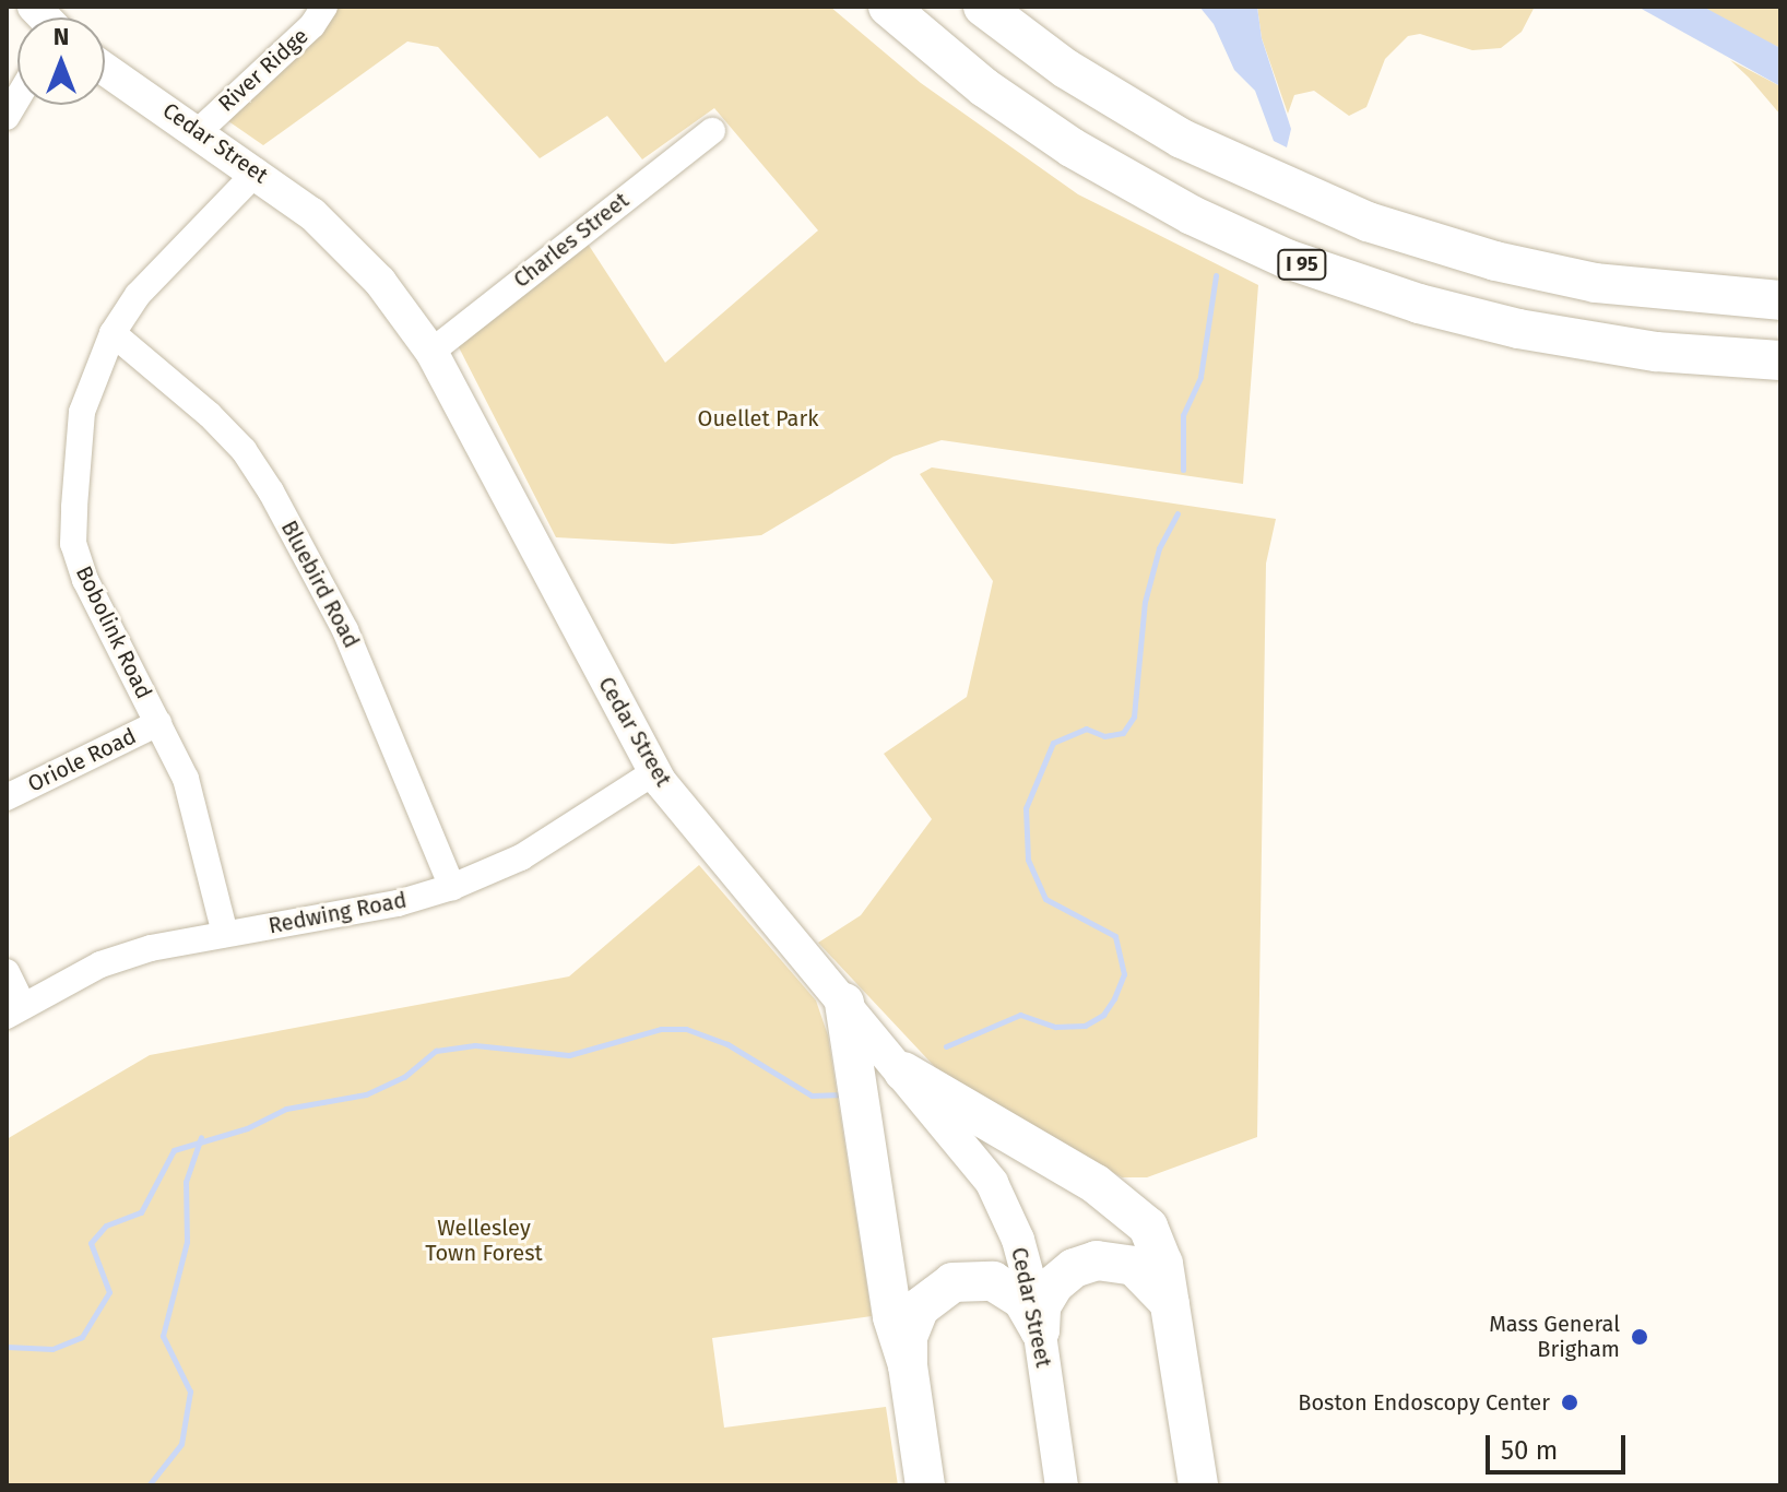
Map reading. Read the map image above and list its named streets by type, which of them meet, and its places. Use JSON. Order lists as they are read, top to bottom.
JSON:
{
  "streets": {
    "highway": ["I 95"],
    "main road": ["Cedar Street"],
    "street": [
      "River Ridge",
      "Charles Street",
      "Bluebird Road",
      "Bobolink Road",
      "Oriole Road",
      "Redwing Road"
    ]
  },
  "crossings": [
    ["River Ridge", "Cedar Street"],
    ["Cedar Street", "Charles Street"],
    ["Cedar Street", "Bobolink Road"],
    ["Cedar Street", "Redwing Road"],
    ["Bluebird Road", "Bobolink Road"],
    ["Bluebird Road", "Redwing Road"],
    ["Bobolink Road", "Oriole Road"],
    ["Bobolink Road", "Redwing Road"]
  ],
  "parks": ["Ouellet Park", "Wellesley Town Forest"],
  "places": ["Mass General Brigham", "Boston Endoscopy Center"],
  "scale_bar": "50 m",
  "north": "top"
}
